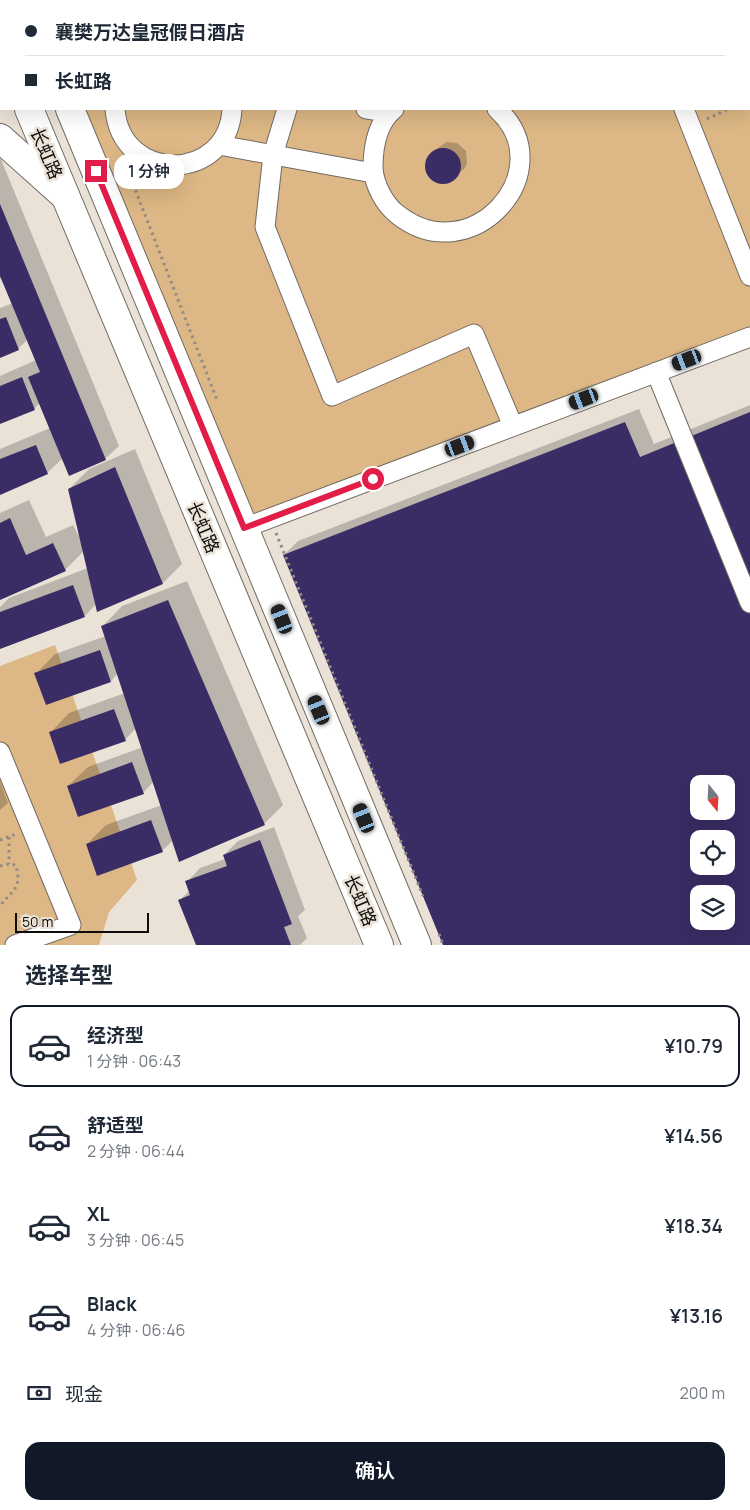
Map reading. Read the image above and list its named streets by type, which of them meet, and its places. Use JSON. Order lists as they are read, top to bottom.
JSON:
{
  "streets": {
    "main road": ["长虹路"]
  },
  "scale_bar": "50 m",
  "north": "bottom",
  "page": {
    "banner": ["襄樊万达皇冠假日酒店", "长虹路"],
    "bubble": "1 分钟",
    "scale": "50 m",
    "heading": "选择车型",
    "list": [
      {
        "name": "经济型",
        "note": "1 分钟 · 06:43",
        "value": "¥10.79"
      },
      {
        "name": "舒适型",
        "note": "2 分钟 · 06:44",
        "value": "¥14.56"
      },
      {
        "name": "XL",
        "note": "3 分钟 · 06:45",
        "value": "¥18.34"
      },
      {
        "name": "Black",
        "note": "4 分钟 · 06:46",
        "value": "¥13.16"
      }
    ],
    "pay": ["现金", "200 m"],
    "buttons": "确认"
  }
}
